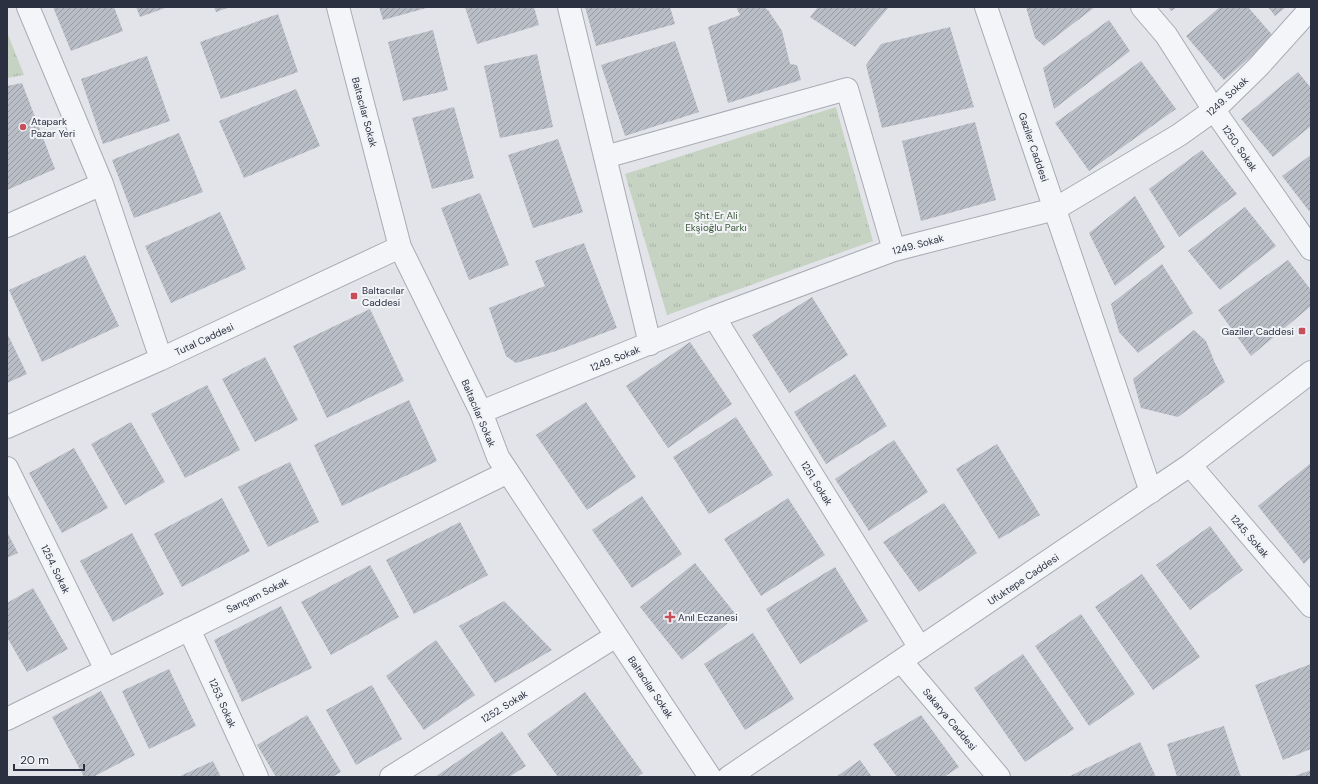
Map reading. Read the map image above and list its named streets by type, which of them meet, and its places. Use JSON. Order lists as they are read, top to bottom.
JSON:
{
  "streets": {
    "street": [
      "1249. Sokak",
      "Baltacılar Sokak",
      "Gaziler Caddesi",
      "1250. Sokak",
      "Tutal Caddesi",
      "1251. Sokak",
      "1245. Sokak",
      "1254. Sokak",
      "Ufuktepe Caddesi",
      "Sarıçam Sokak",
      "1253. Sokak",
      "1252. Sokak",
      "Sakarya Caddesi"
    ]
  },
  "crossings": [
    ["1249. Sokak", "Baltacılar Sokak"],
    ["1249. Sokak", "Gaziler Caddesi"],
    ["1249. Sokak", "1250. Sokak"],
    ["1249. Sokak", "1251. Sokak"],
    ["Baltacılar Sokak", "Tutal Caddesi"],
    ["Baltacılar Sokak", "Sarıçam Sokak"],
    ["Baltacılar Sokak", "1252. Sokak"],
    ["Gaziler Caddesi", "Ufuktepe Caddesi"],
    ["1251. Sokak", "Ufuktepe Caddesi"],
    ["1245. Sokak", "Ufuktepe Caddesi"],
    ["1254. Sokak", "Sarıçam Sokak"],
    ["Ufuktepe Caddesi", "Sakarya Caddesi"],
    ["Sarıçam Sokak", "1253. Sokak"]
  ],
  "parks": ["Şht. Er Ali Ekşioğlu Parkı"],
  "places": {
    "other": ["Atapark Pazar Yeri"],
    "transit": ["Baltacılar Caddesi", "Gaziler Caddesi"],
    "health": ["Anıl Eczanesi"]
  },
  "scale_bar": "20 m"
}
